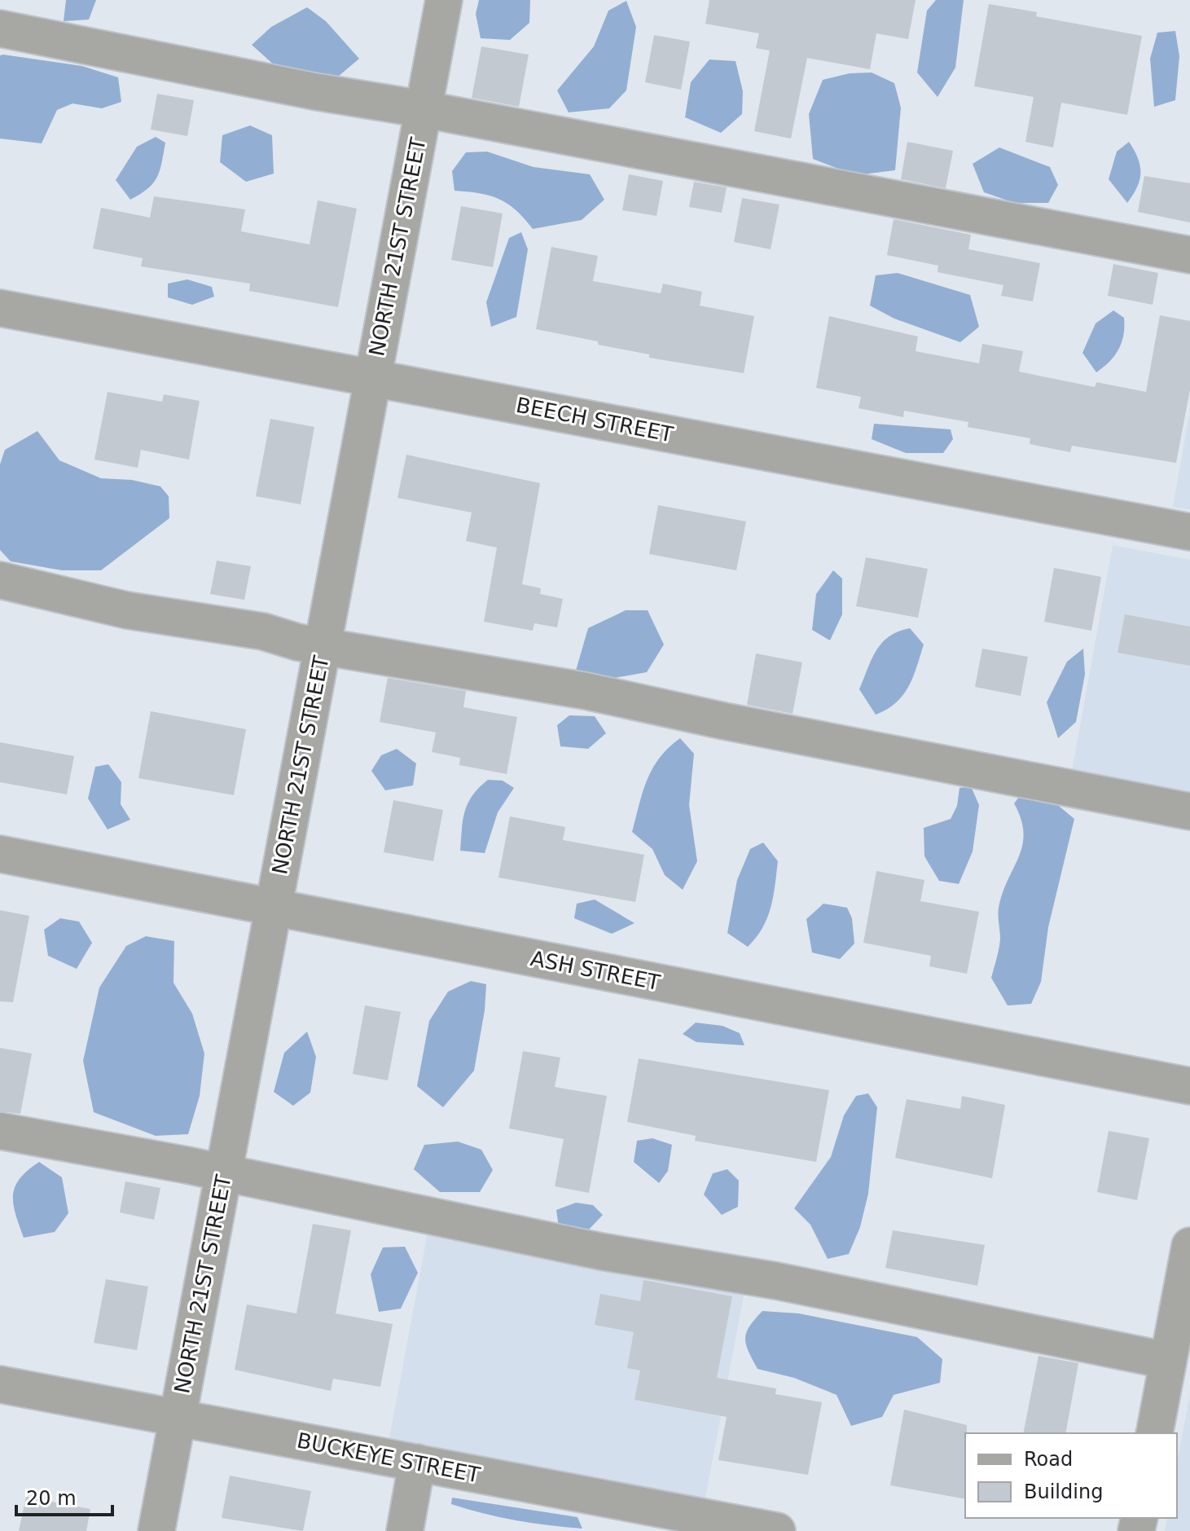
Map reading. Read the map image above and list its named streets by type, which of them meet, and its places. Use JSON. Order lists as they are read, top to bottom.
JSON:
{
  "streets": {
    "street": [
      "NORTH 21ST STREET",
      "BEECH STREET",
      "ASH STREET",
      "BUCKEYE STREET"
    ]
  },
  "crossings": [
    ["NORTH 21ST STREET", "BEECH STREET"],
    ["NORTH 21ST STREET", "ASH STREET"],
    ["NORTH 21ST STREET", "BUCKEYE STREET"]
  ],
  "legend": ["Road", "Building"],
  "scale_bar": "20 m"
}
